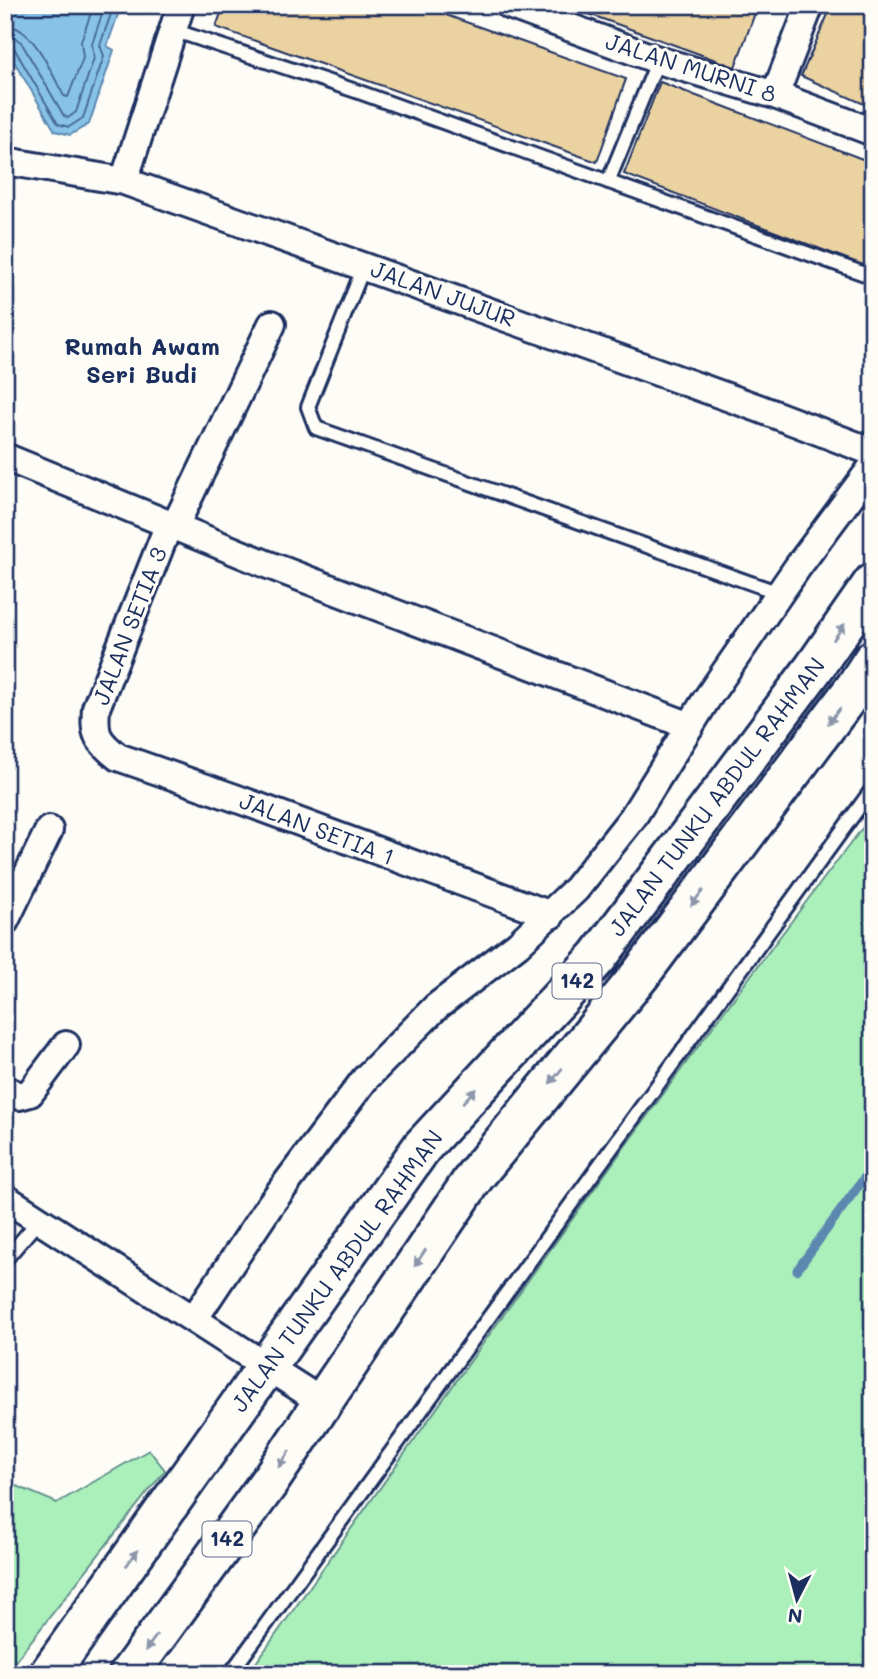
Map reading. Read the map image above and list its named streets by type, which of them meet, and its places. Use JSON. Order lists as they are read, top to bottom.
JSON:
{
  "streets": {
    "main road": ["JALAN TUNKU ABDUL RAHMAN", "142"],
    "street": [
      "JALAN MURNI 8",
      "JALAN JUJUR",
      "JALAN SETIA 3",
      "JALAN SETIA 1"
    ]
  },
  "crossings": [
    ["JALAN SETIA 3", "JALAN SETIA 1"]
  ],
  "districts": ["Rumah Awam Seri Budi"],
  "north": "bottom"
}
